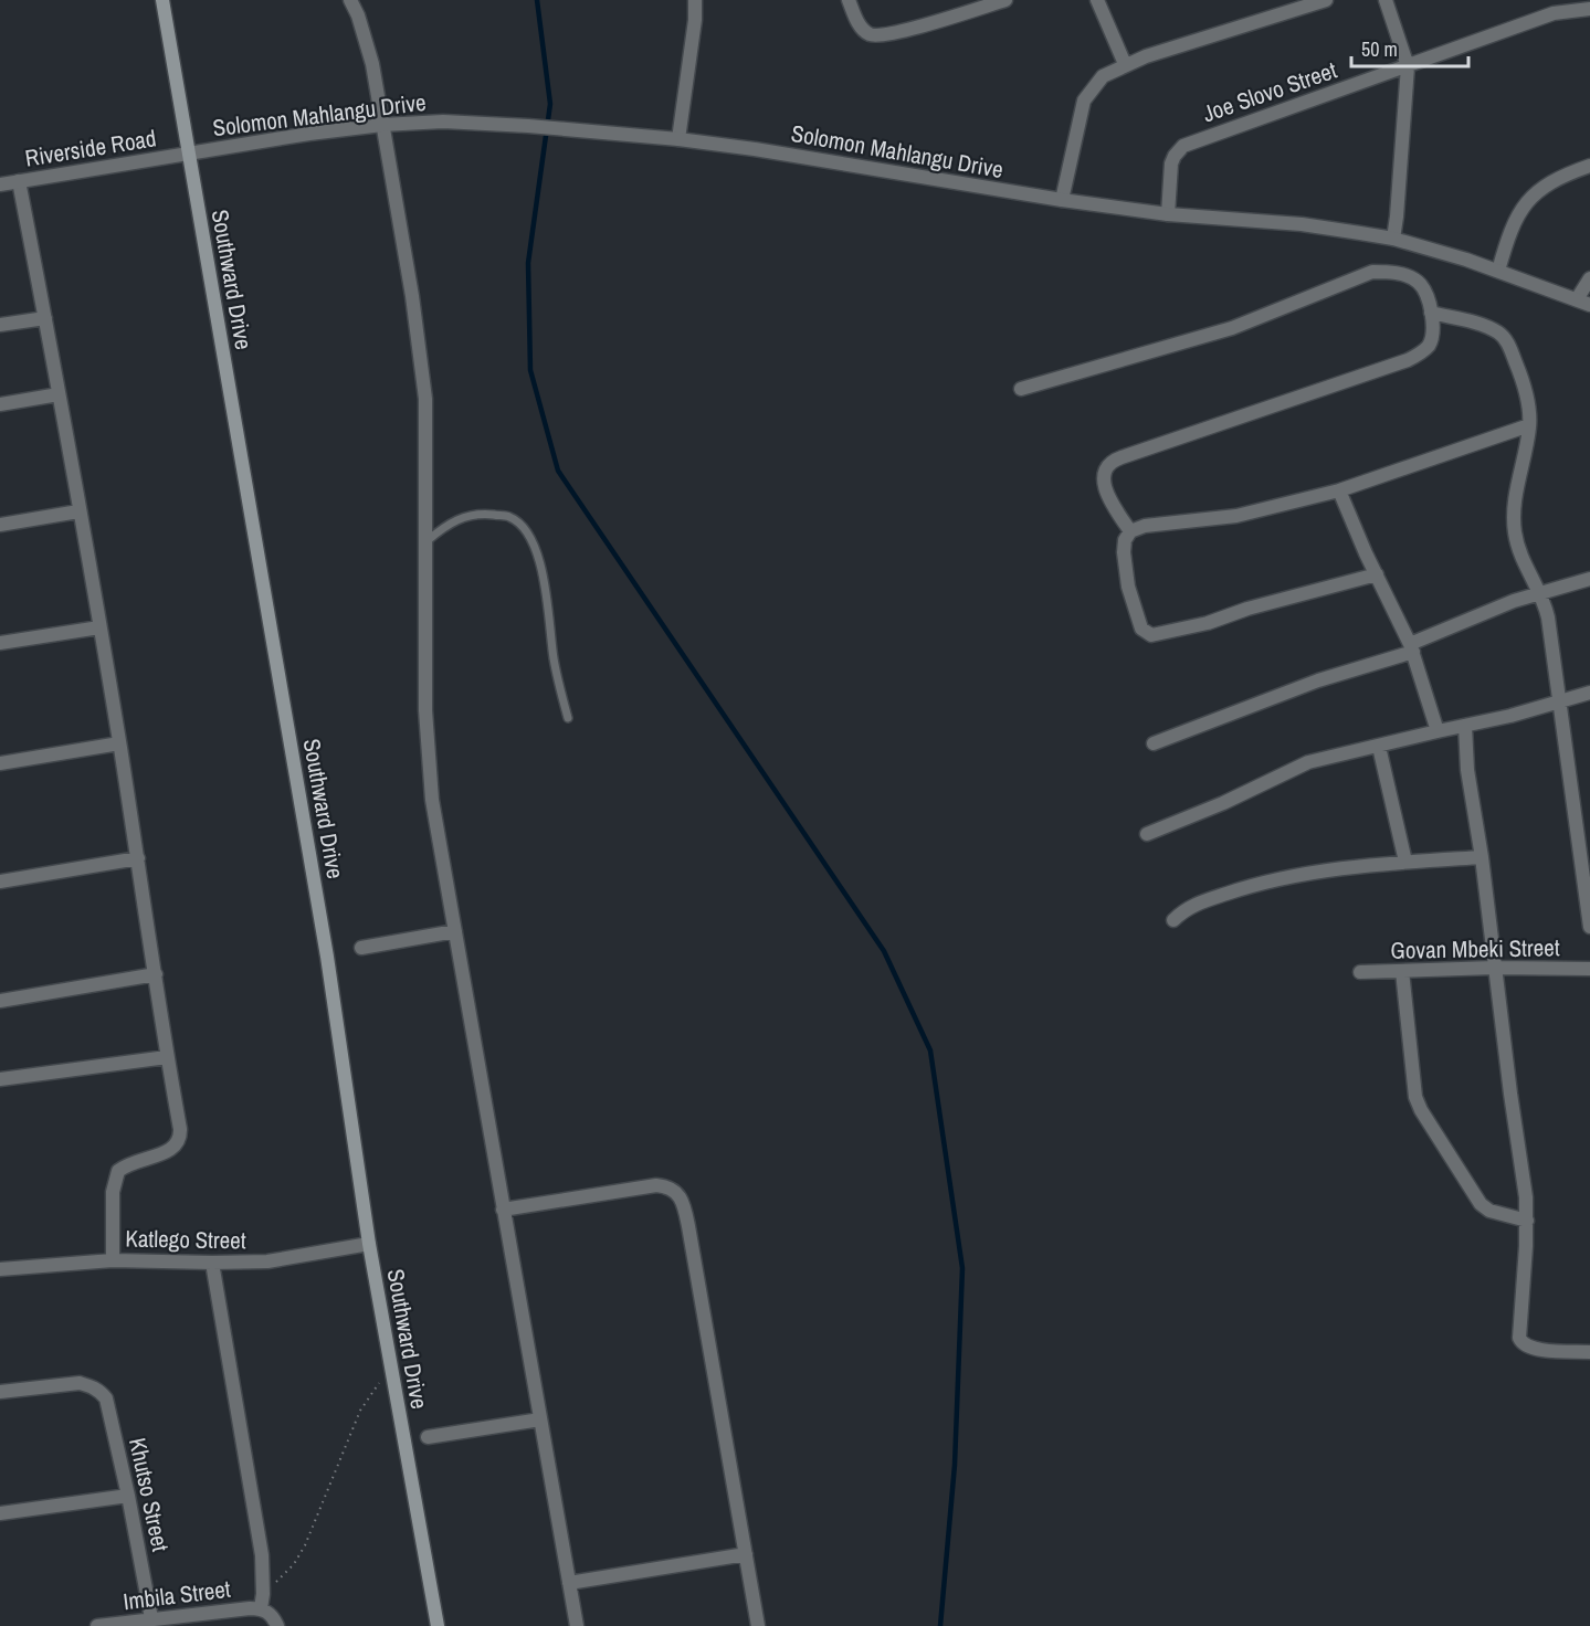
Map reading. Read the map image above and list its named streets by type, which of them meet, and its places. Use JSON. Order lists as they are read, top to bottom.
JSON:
{
  "streets": {
    "main road": ["Southward Drive"],
    "street": [
      "Joe Slovo Street",
      "Solomon Mahlangu Drive",
      "Riverside Road",
      "Govan Mbeki Street",
      "Katlego Street",
      "Khutso Street",
      "Imbila Street"
    ]
  },
  "crossings": [
    ["Joe Slovo Street", "Solomon Mahlangu Drive"],
    ["Solomon Mahlangu Drive", "Riverside Road"],
    ["Solomon Mahlangu Drive", "Southward Drive"],
    ["Riverside Road", "Southward Drive"],
    ["Southward Drive", "Katlego Street"],
    ["Khutso Street", "Imbila Street"]
  ],
  "scale_bar": "50 m"
}
